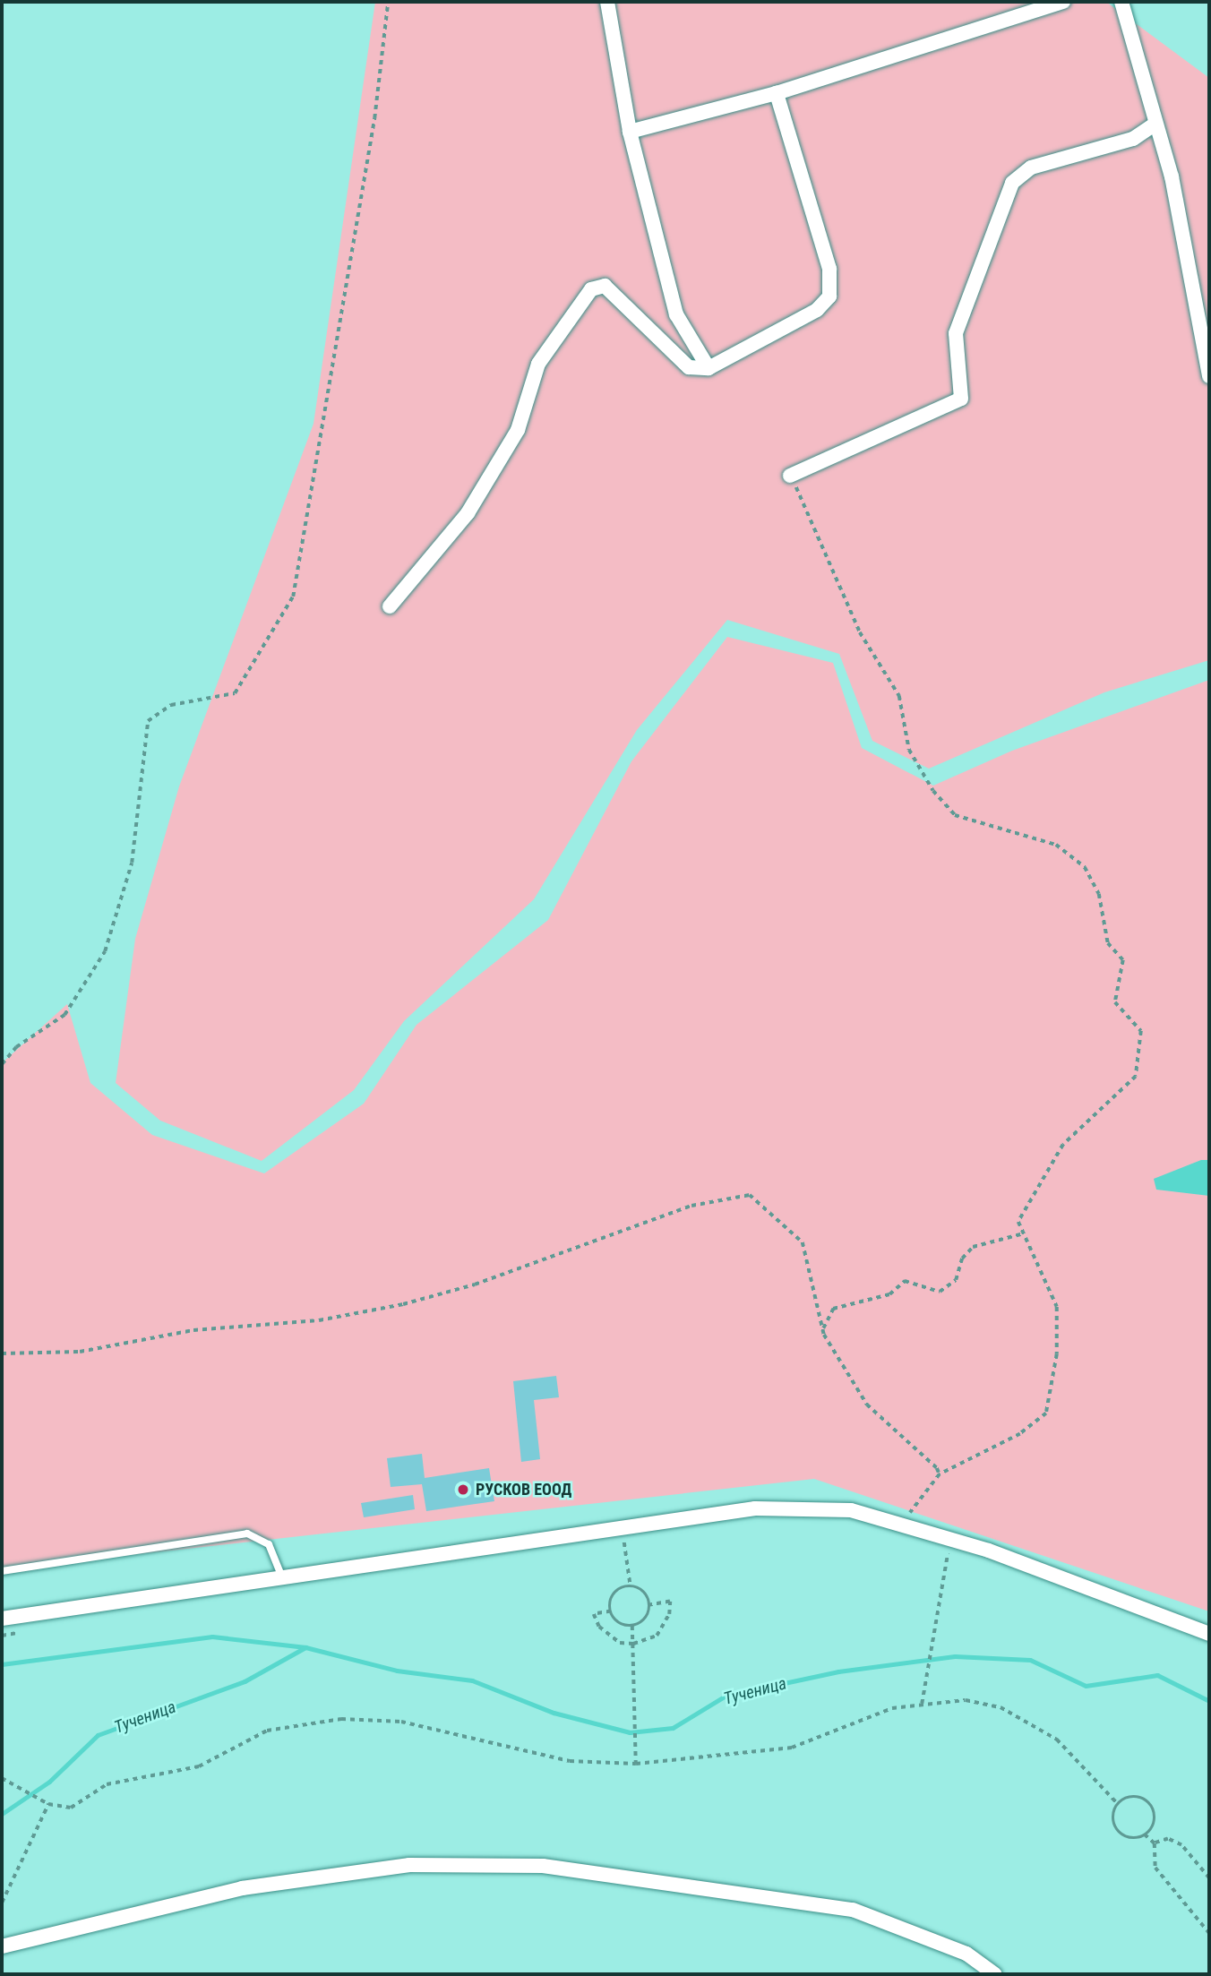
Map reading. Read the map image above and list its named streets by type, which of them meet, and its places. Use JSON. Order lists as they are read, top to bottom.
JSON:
{
  "water": ["Тученица"],
  "places": ["РУСКОВ ЕООД"]
}
